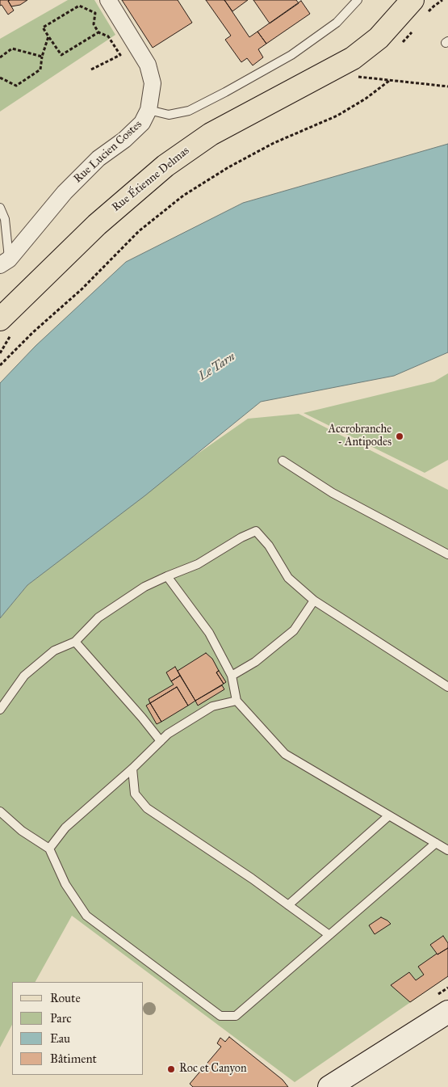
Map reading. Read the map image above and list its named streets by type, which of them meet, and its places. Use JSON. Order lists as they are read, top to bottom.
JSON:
{
  "streets": {
    "main road": ["Rue Étienne Delmas"],
    "street": ["Rue Lucien Costes"]
  },
  "water": ["Le Tarn"],
  "places": ["Accrobranche - Antipodes", "Roc et Canyon"],
  "legend": [
    "Route",
    "Parc",
    "Eau",
    "Bâtiment"
  ]
}
